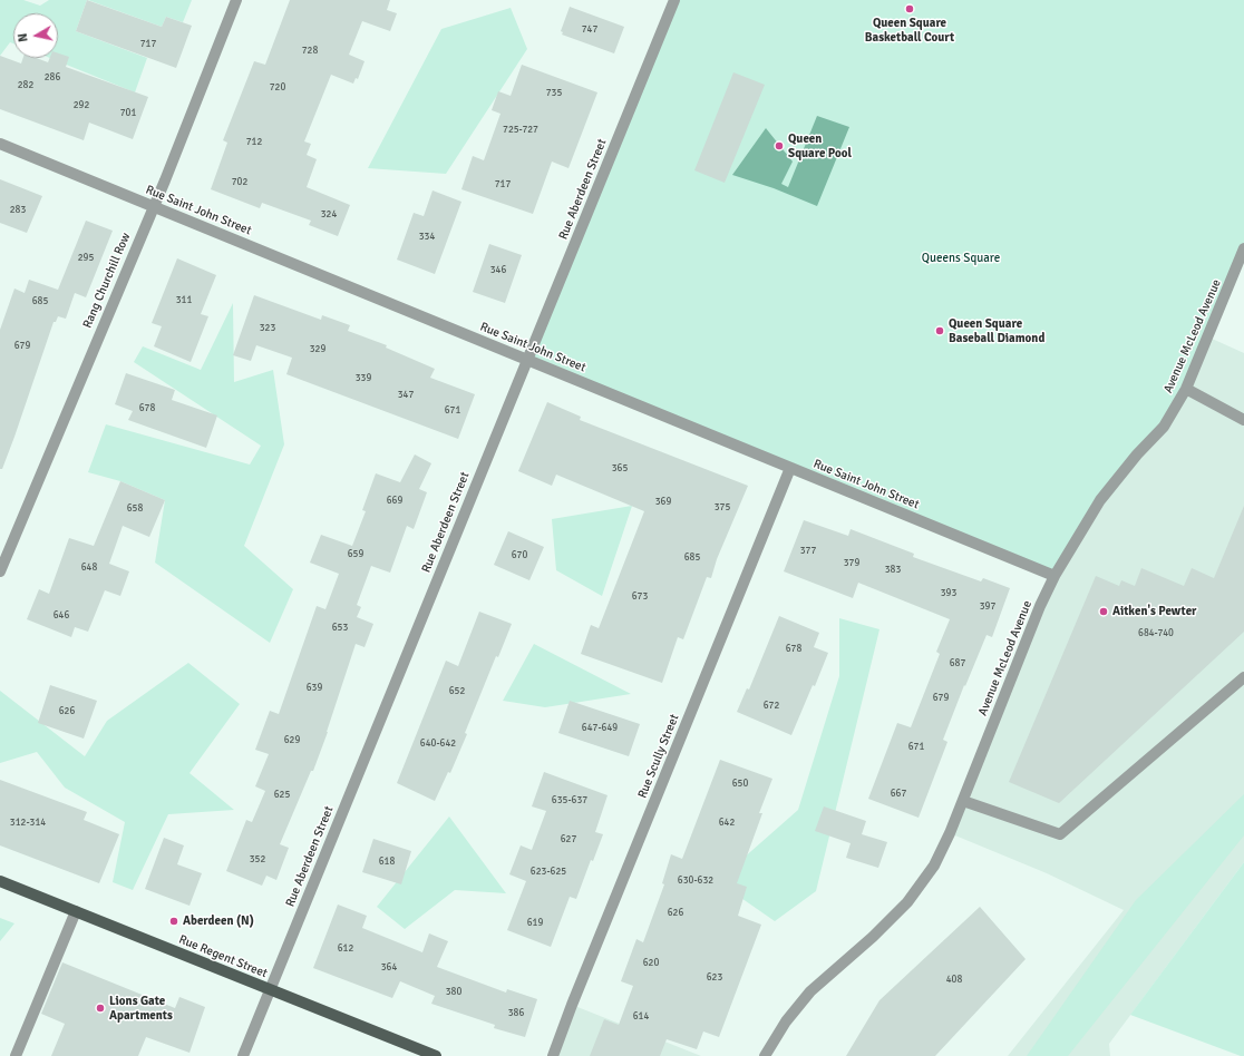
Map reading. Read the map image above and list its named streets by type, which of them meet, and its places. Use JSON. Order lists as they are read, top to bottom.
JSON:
{
  "streets": {
    "main road": ["Rue Regent Street"],
    "street": [
      "Rue Aberdeen Street",
      "Rue Saint John Street",
      "Rang Churchill Row",
      "Avenue McLeod Avenue",
      "Rue Scully Street"
    ]
  },
  "crossings": [
    ["Rue Aberdeen Street", "Rue Saint John Street"],
    ["Rue Aberdeen Street", "Rue Regent Street"],
    ["Rue Saint John Street", "Rang Churchill Row"],
    ["Rue Saint John Street", "Avenue McLeod Avenue"],
    ["Rue Saint John Street", "Rue Scully Street"]
  ],
  "parks": ["Queens Square"],
  "places": [
    "Queen Square Basketball Court",
    "Queen Square Pool",
    "Queen Square Baseball Diamond",
    "Aitken's Pewter",
    "Aberdeen (N)",
    "Lions Gate Apartments"
  ],
  "house_numbers": [
    "747",
    "717",
    "728",
    "286",
    "282",
    "720",
    "735",
    "292",
    "701",
    "725-727",
    "712",
    "702",
    "717",
    "283",
    "324",
    "334",
    "295",
    "346",
    "311",
    "685",
    "323",
    "679",
    "329",
    "339",
    "347",
    "678",
    "671",
    "365",
    "669",
    "369",
    "375",
    "658",
    "377",
    "659",
    "670",
    "685",
    "379",
    "648",
    "383",
    "393",
    "673",
    "397",
    "646",
    "653",
    "684-740",
    "678",
    "687",
    "639",
    "652",
    "679",
    "672",
    "626",
    "647-649",
    "629",
    "640-642",
    "671",
    "650",
    "667",
    "625",
    "635-637",
    "312-314",
    "642",
    "627",
    "352",
    "618",
    "623-625",
    "630-632",
    "626",
    "619",
    "612",
    "620",
    "364",
    "623",
    "408",
    "380",
    "386",
    "614"
  ],
  "north": "left"
}
